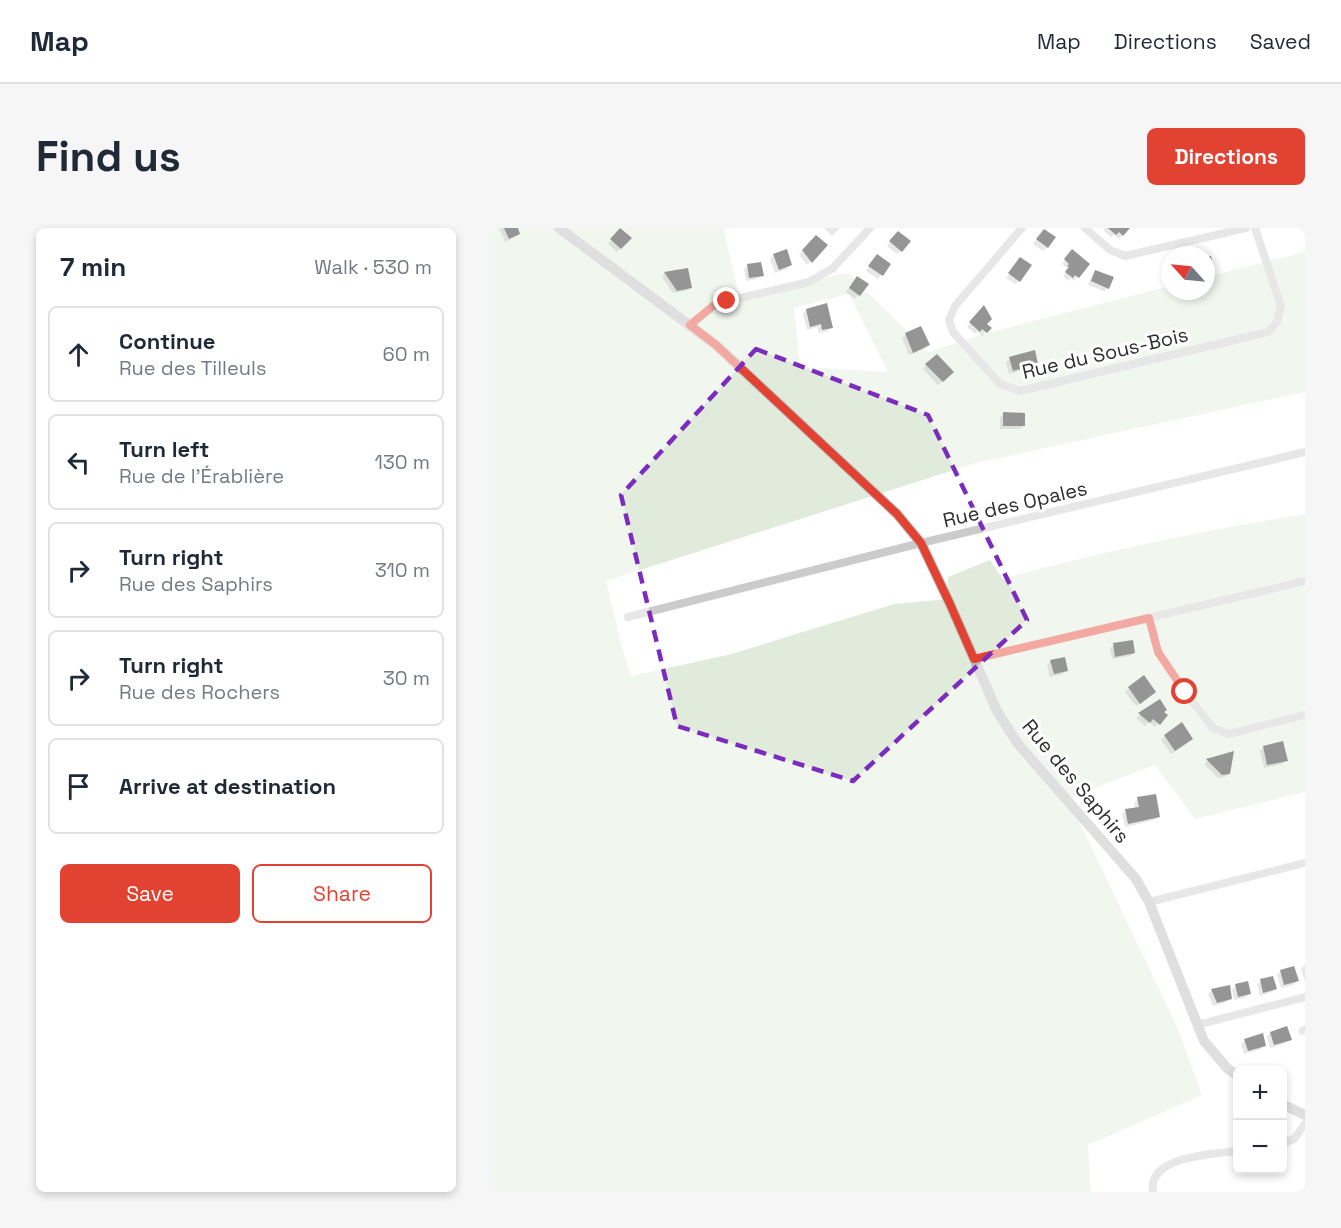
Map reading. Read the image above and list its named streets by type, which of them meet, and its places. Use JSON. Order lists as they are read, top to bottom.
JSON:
{
  "streets": {
    "street": ["Rue du Sous-Bois", "Rue des Opales", "Rue des Saphirs"]
  },
  "crossings": [
    ["Rue des Opales", "Rue des Saphirs"]
  ],
  "north": "top left",
  "page": {
    "header": "Map",
    "nav": ["Map", "Directions", "Saved"],
    "buttons": [
      "Directions",
      ["Save", "Share"]
    ],
    "title": "Find us",
    "heading": ["7 min", "Walk · 530 m"],
    "list": [
      ["Continue", "Rue des Tilleuls", "60 m"],
      ["Turn left", "Rue de l'Érablière", "130 m"],
      ["Turn right", "Rue des Saphirs", "310 m"],
      ["Turn right", "Rue des Rochers", "30 m"],
      "Arrive at destination"
    ],
    "map_buttons": ["+", "−"]
  }
}
